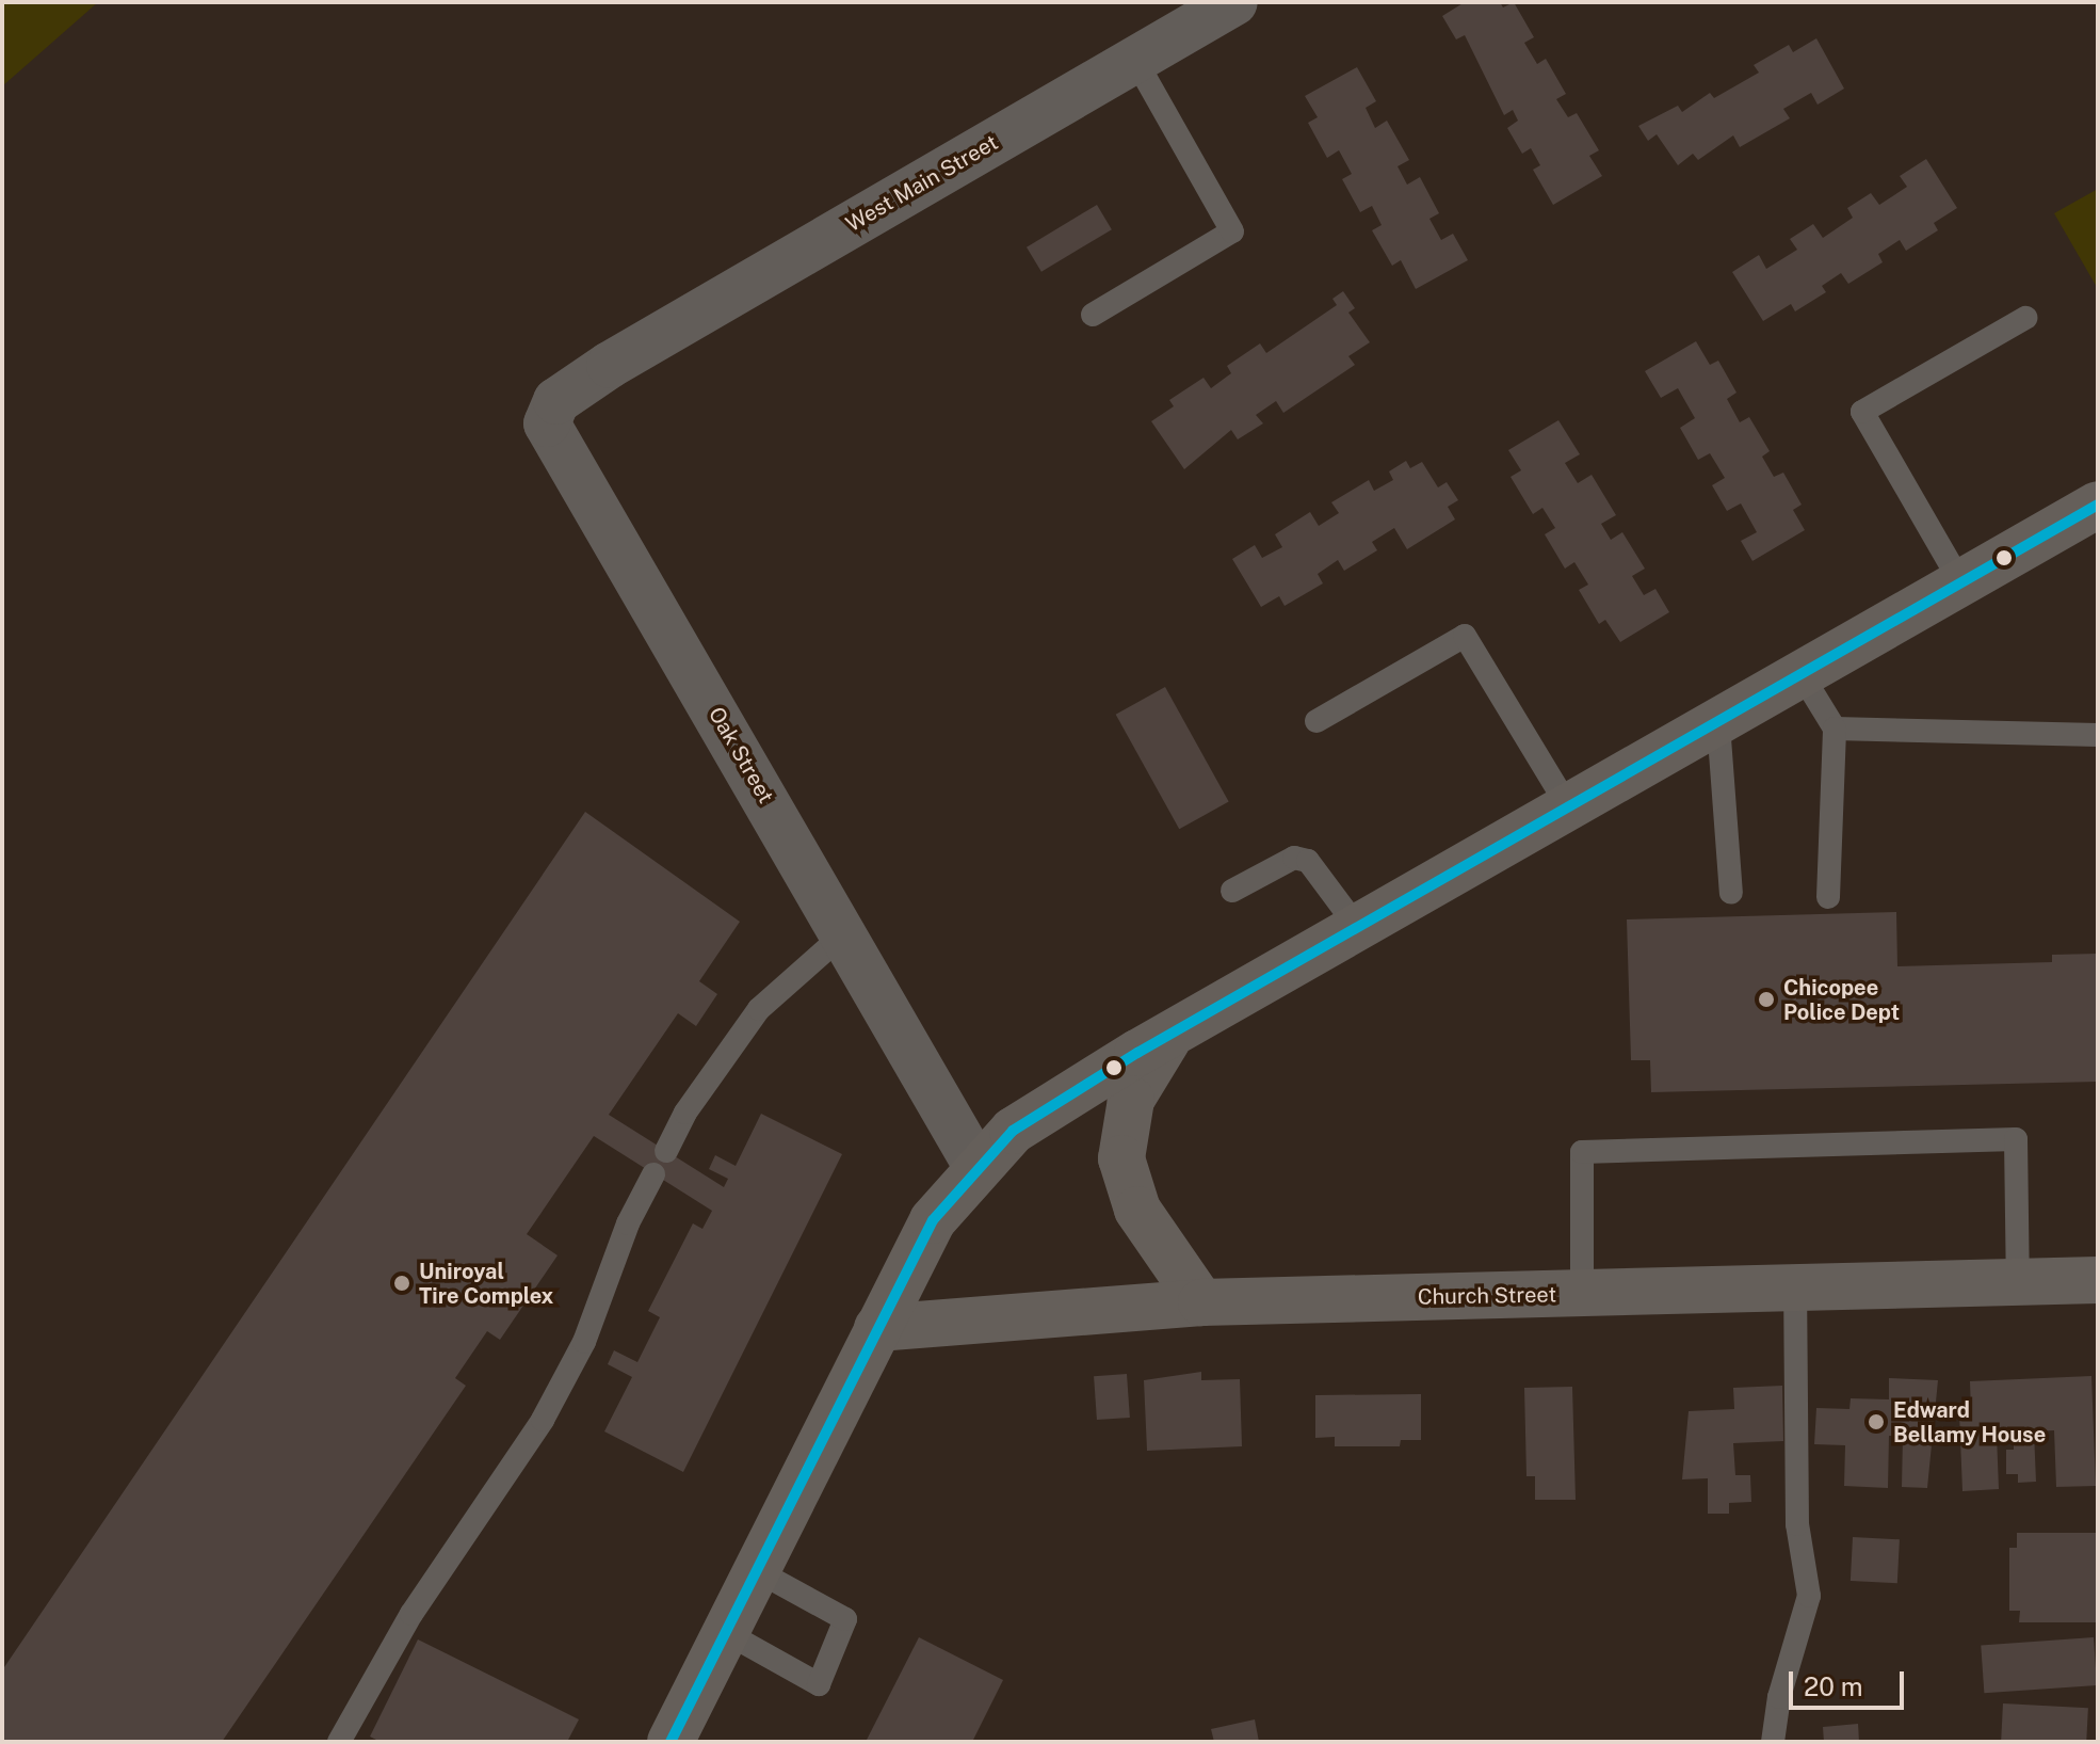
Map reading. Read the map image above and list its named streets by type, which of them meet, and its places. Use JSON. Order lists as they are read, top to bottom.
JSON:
{
  "streets": {
    "main road": ["Church Street"],
    "street": ["West Main Street", "Oak Street"]
  },
  "crossings": [
    ["West Main Street", "Oak Street"]
  ],
  "places": ["Chicopee Police Dept", "Uniroyal Tire Complex", "Edward Bellamy House"],
  "scale_bar": "20 m"
}
